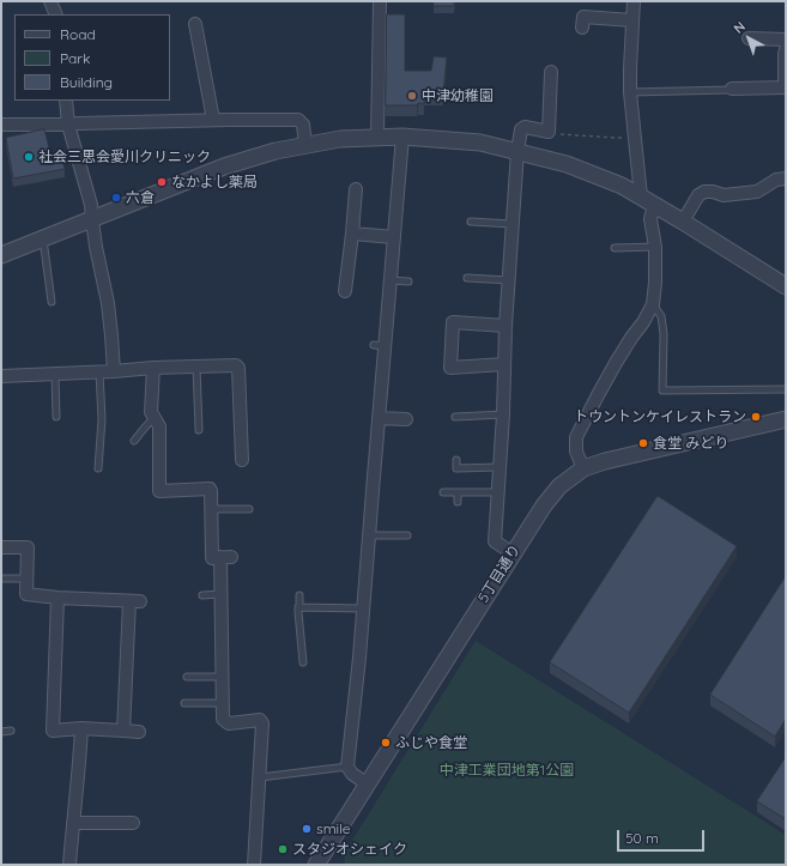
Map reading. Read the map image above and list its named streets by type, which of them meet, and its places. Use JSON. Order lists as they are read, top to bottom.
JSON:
{
  "streets": {
    "street": ["5丁目通り"]
  },
  "parks": ["中津工業団地第1公園"],
  "places": [
    "中津幼稚園",
    "社会三思会愛川クリニック",
    "なかよし薬局",
    "六倉",
    "トウントンケイレストラン",
    "食堂 みどり",
    "ふじや食堂",
    "smile",
    "スタジオシェイク"
  ],
  "legend": ["Road", "Park", "Building"],
  "scale_bar": "50 m",
  "north": "top left"
}
